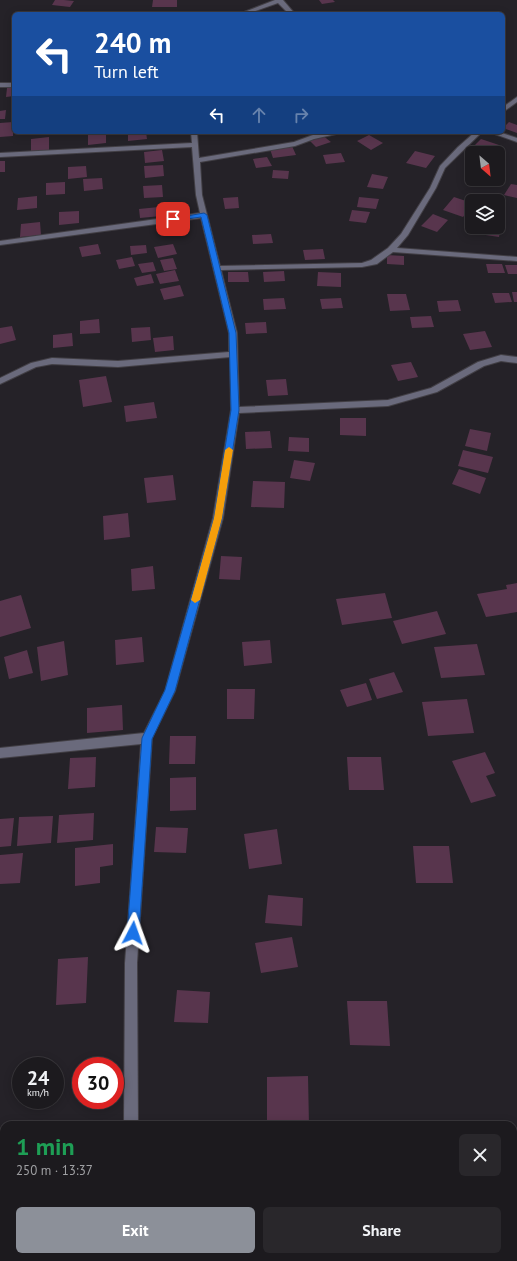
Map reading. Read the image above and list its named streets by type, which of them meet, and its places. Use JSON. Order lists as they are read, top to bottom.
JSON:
{
  "north": "bottom right",
  "page": {
    "turn": ["240 m", "Turn left"],
    "speed": "24 km/h",
    "limit": "30",
    "heading": ["1 min", "250 m · 13:37"],
    "buttons": ["Exit", "Share"]
  }
}
